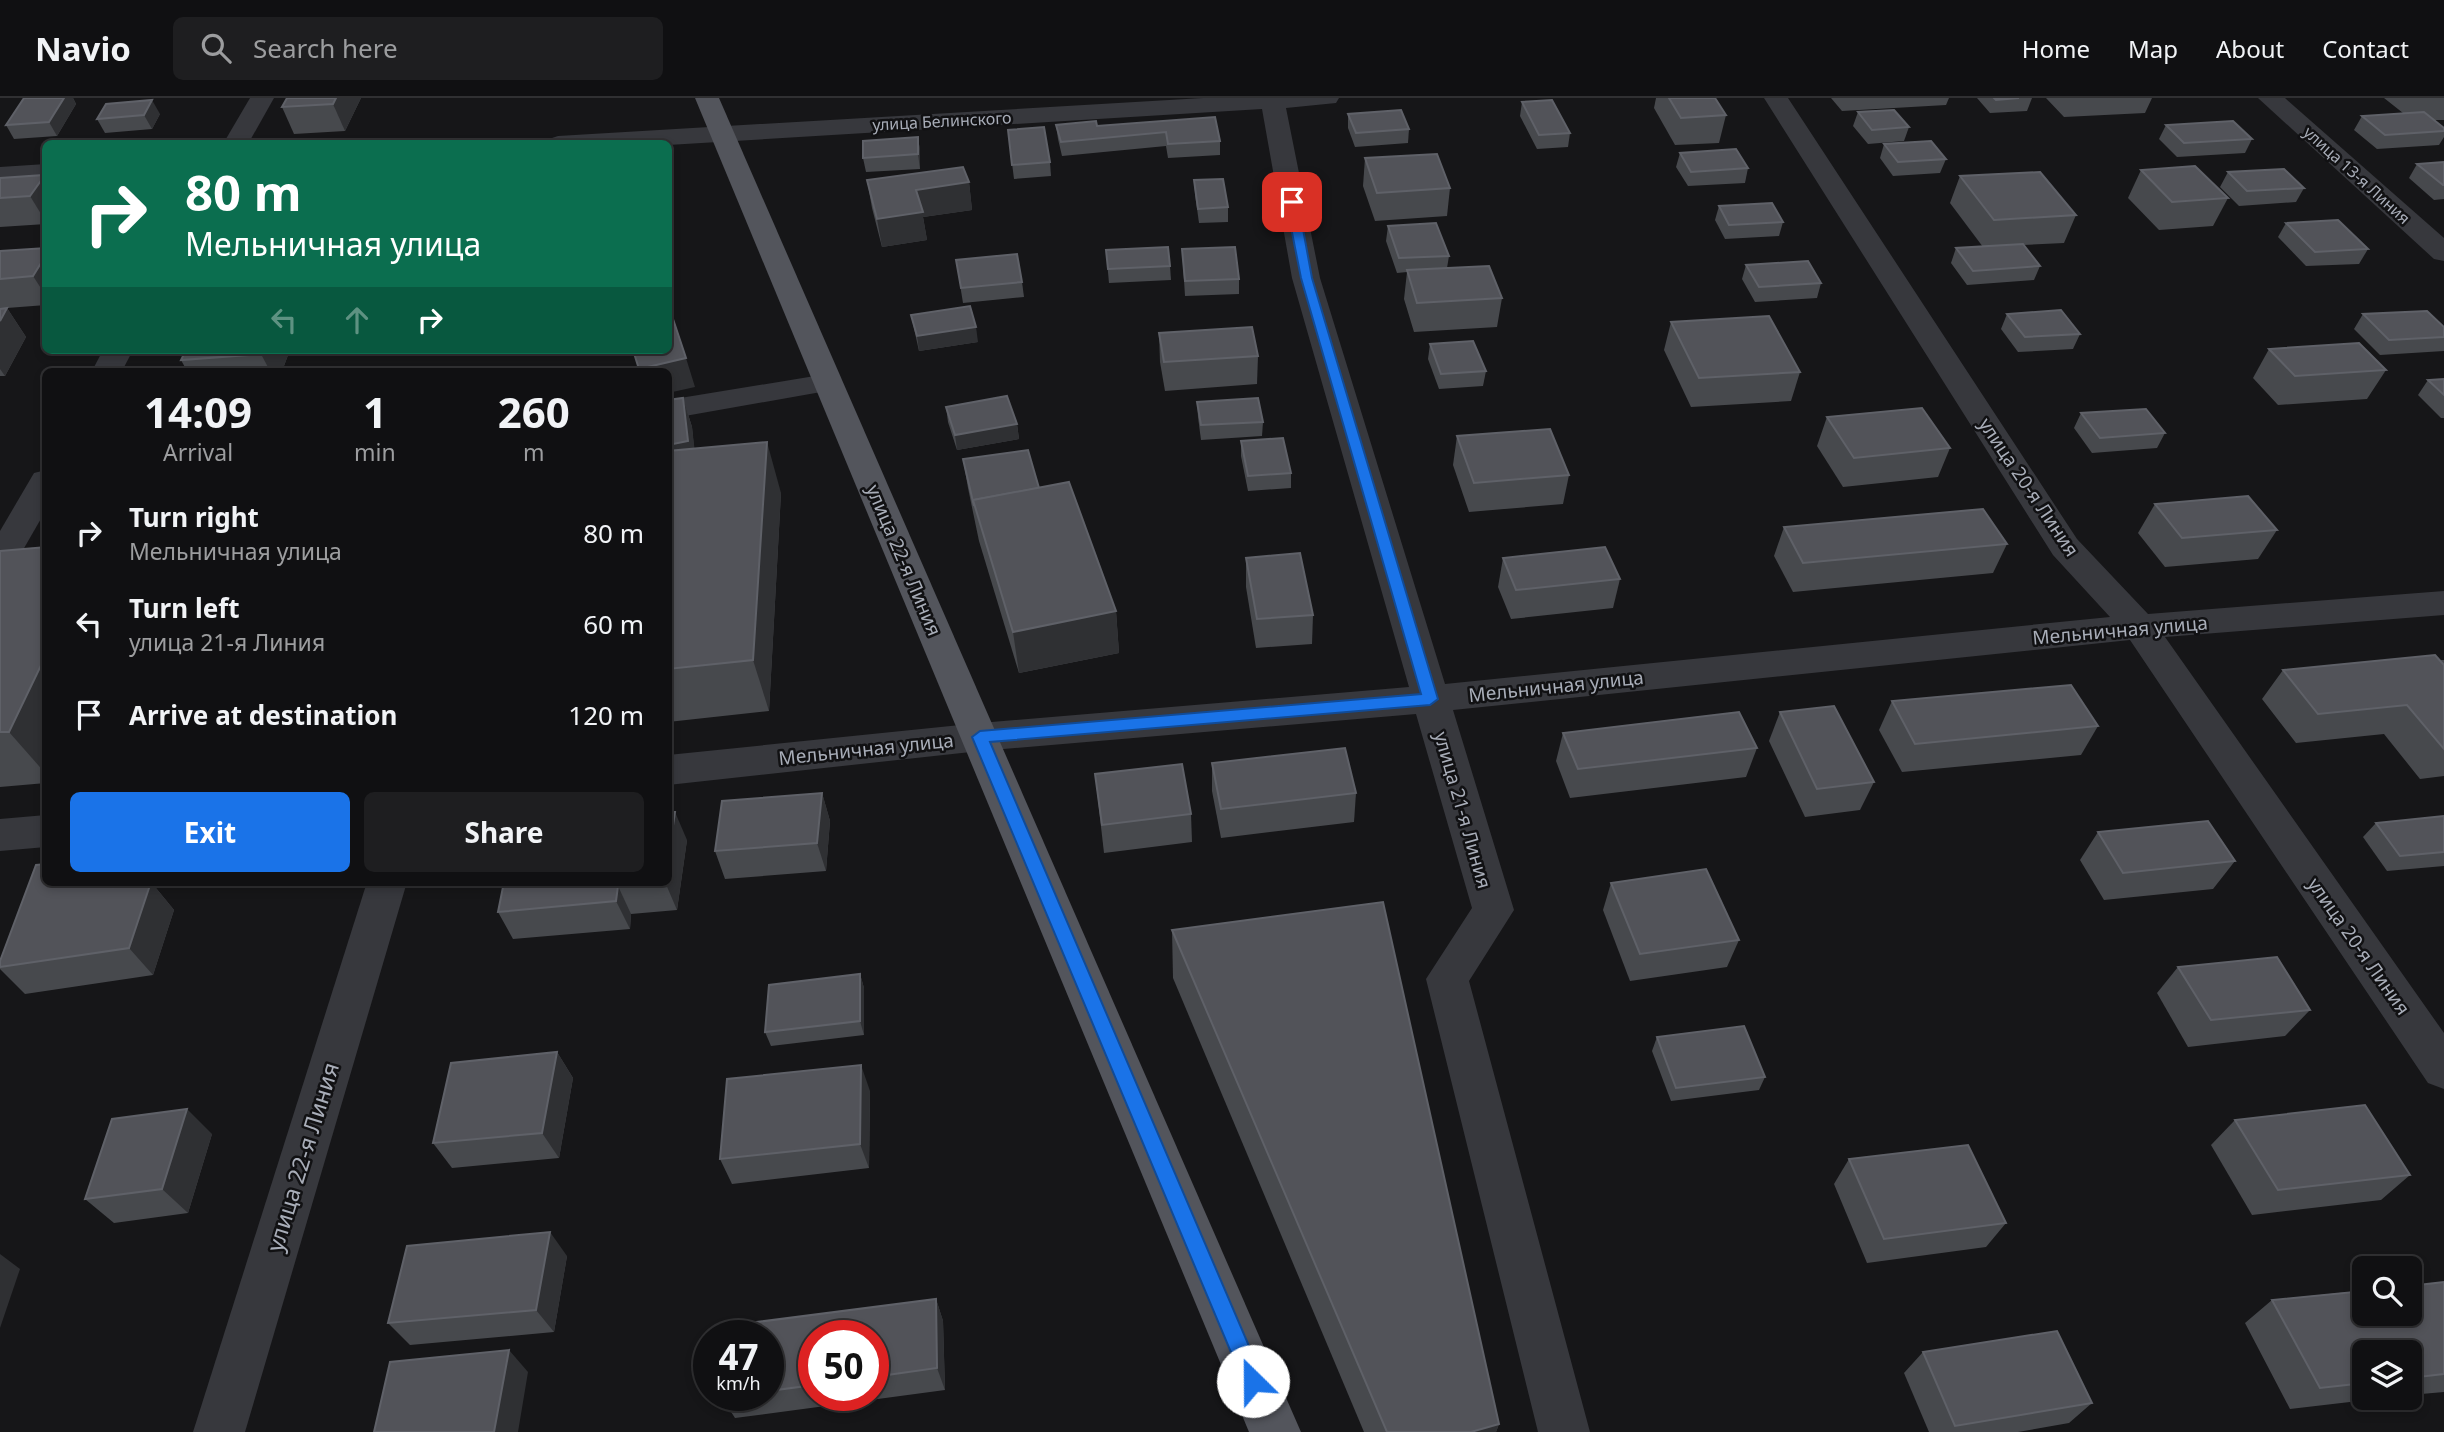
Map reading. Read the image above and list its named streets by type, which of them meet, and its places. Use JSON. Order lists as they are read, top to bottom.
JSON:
{
  "streets": {
    "main road": ["улица 22-я Линия"],
    "street": [
      "улица Белинского",
      "улица 13-я Линия",
      "улица 20-я Линия",
      "Мельничная улица",
      "улица 21-я Линия"
    ]
  },
  "crossings": [
    ["улица Белинского", "улица 22-я Линия"],
    ["улица Белинского", "улица 21-я Линия"],
    ["улица 20-я Линия", "Мельничная улица"],
    ["улица 22-я Линия", "Мельничная улица"],
    ["Мельничная улица", "улица 21-я Линия"]
  ],
  "page": {
    "header": "Navio",
    "search": "Search here",
    "nav": [
      "Home",
      "Map",
      "About",
      "Contact"
    ],
    "turn": ["80 m", "Мельничная улица"],
    "eta": [
      "14:09",
      "Arrival",
      "1",
      "min",
      "260",
      "m"
    ],
    "list": [
      {
        "name": "Turn right",
        "note": "Мельничная улица",
        "value": "80 m"
      },
      {
        "name": "Turn left",
        "note": "улица 21-я Линия",
        "value": "60 m"
      },
      {
        "name": "Arrive at destination",
        "value": "120 m"
      }
    ],
    "buttons": ["Exit", "Share"],
    "speed": "47 km/h",
    "limit": "50"
  }
}
